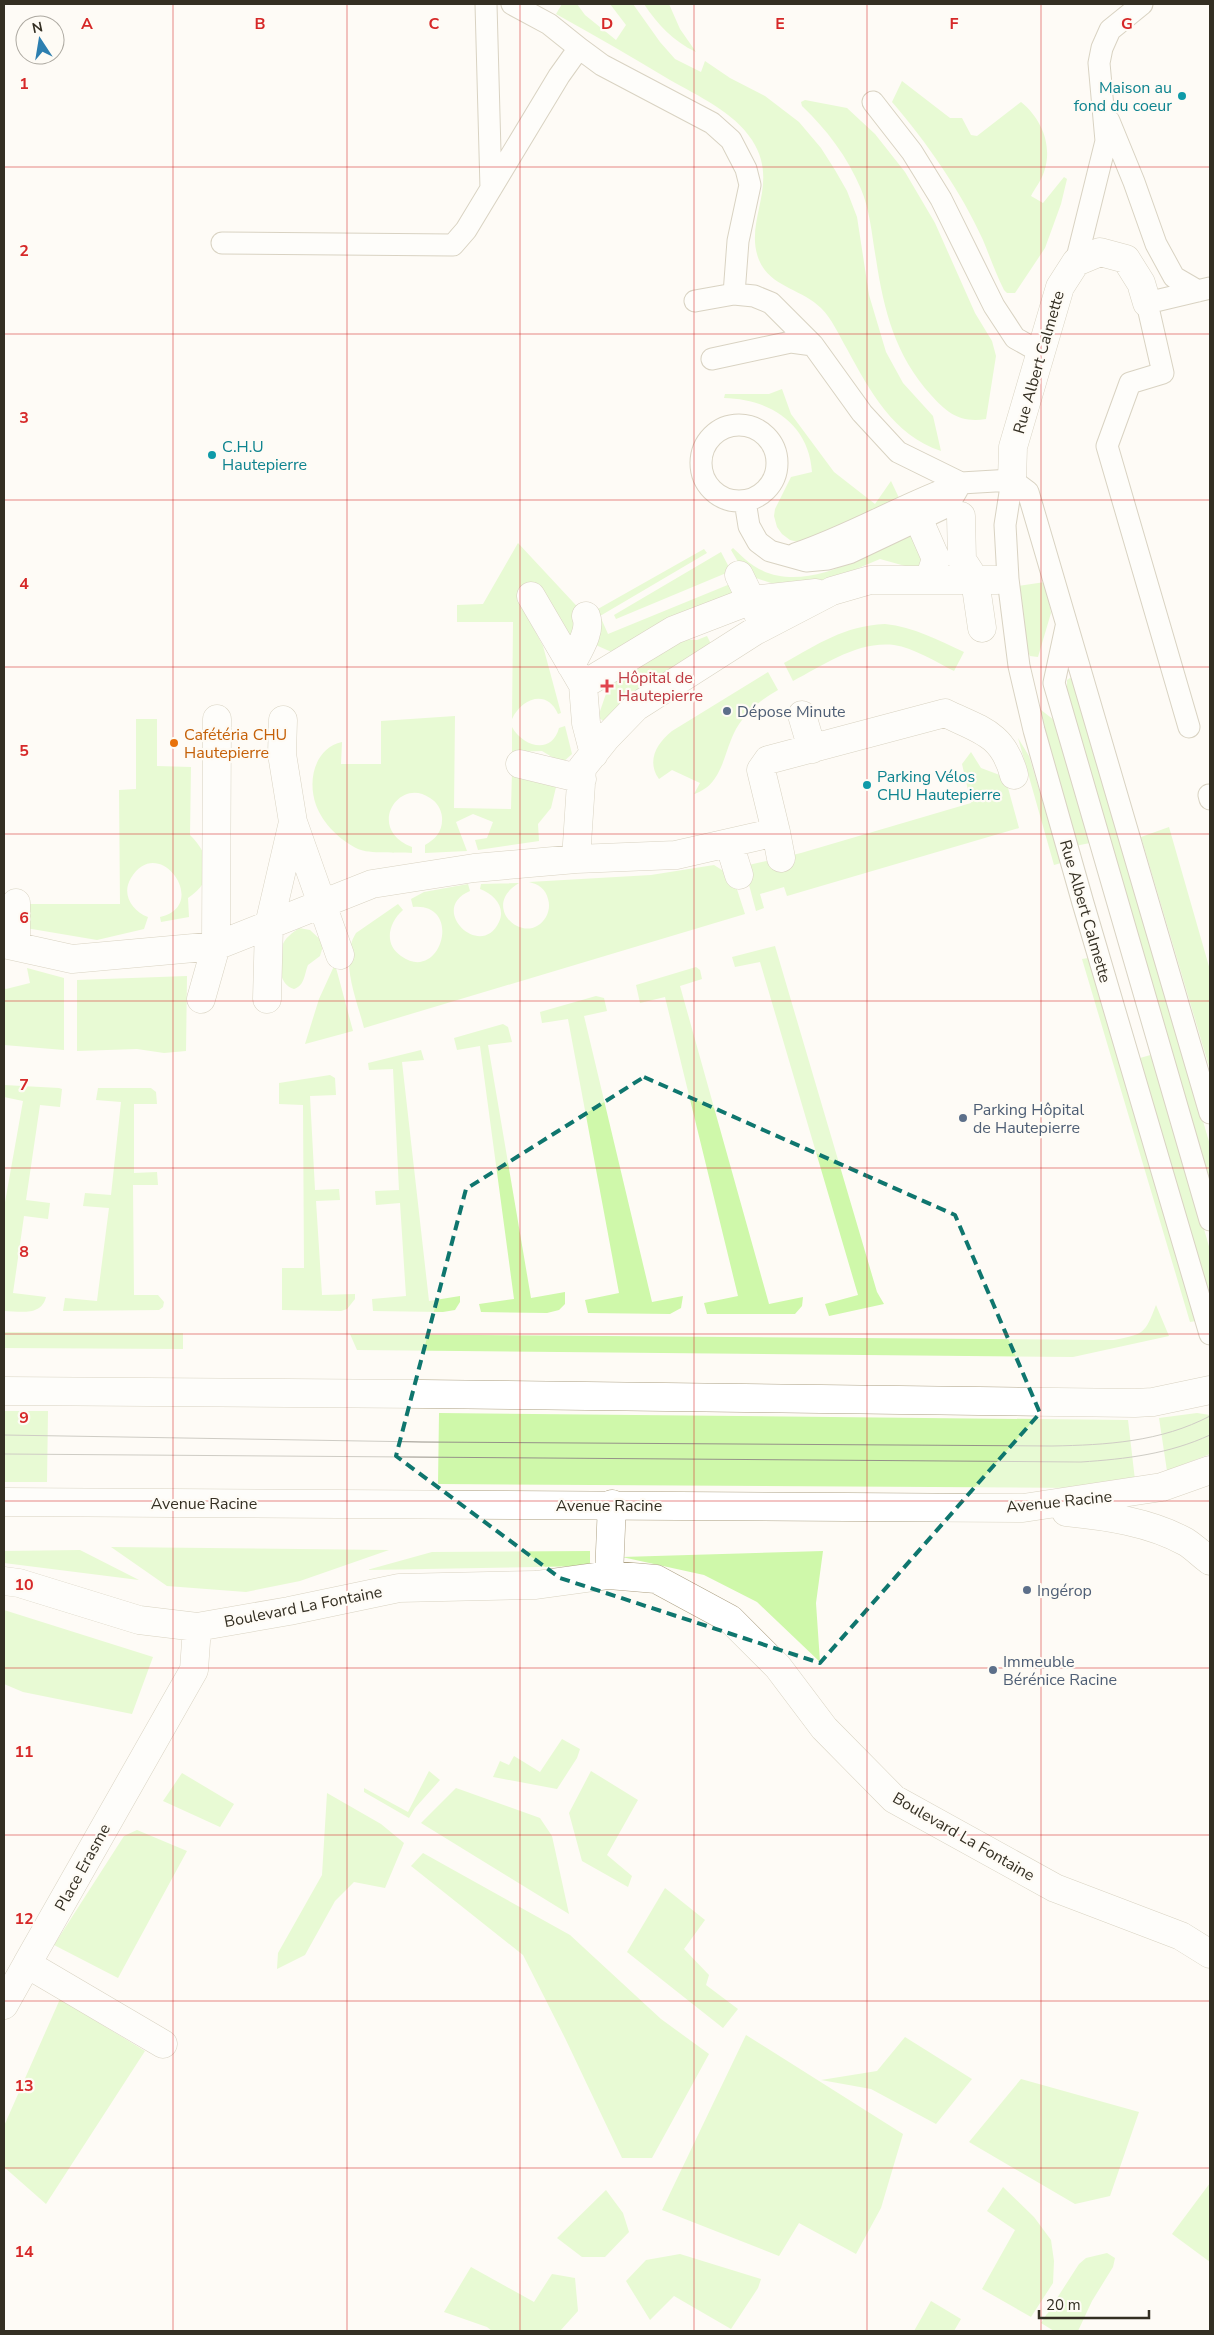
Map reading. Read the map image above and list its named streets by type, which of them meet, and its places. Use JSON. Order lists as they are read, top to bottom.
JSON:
{
  "streets": {
    "street": [
      "Rue Albert Calmette",
      "Avenue Racine",
      "Boulevard La Fontaine",
      "Place Erasme"
    ]
  },
  "crossings": [
    ["Boulevard La Fontaine", "Place Erasme"]
  ],
  "places": {
    "other": [
      "Maison au fond du coeur",
      "C.H.U Hautepierre",
      "Dépose Minute",
      "Cafétéria CHU Hautepierre",
      "Parking Vélos CHU Hautepierre",
      "Parking Hôpital de Hautepierre",
      "Ingérop",
      "Immeuble Bérénice Racine"
    ],
    "health": ["Hôpital de Hautepierre"]
  },
  "scale_bar": "20 m",
  "north": "top",
  "grid": {
    "columns": [
      "A",
      "B",
      "C",
      "D",
      "E",
      "F",
      "G"
    ],
    "rows": [
      "1",
      "2",
      "3",
      "4",
      "5",
      "6",
      "7",
      "8",
      "9",
      "10",
      "11",
      "12",
      "13",
      "14"
    ]
  }
}
